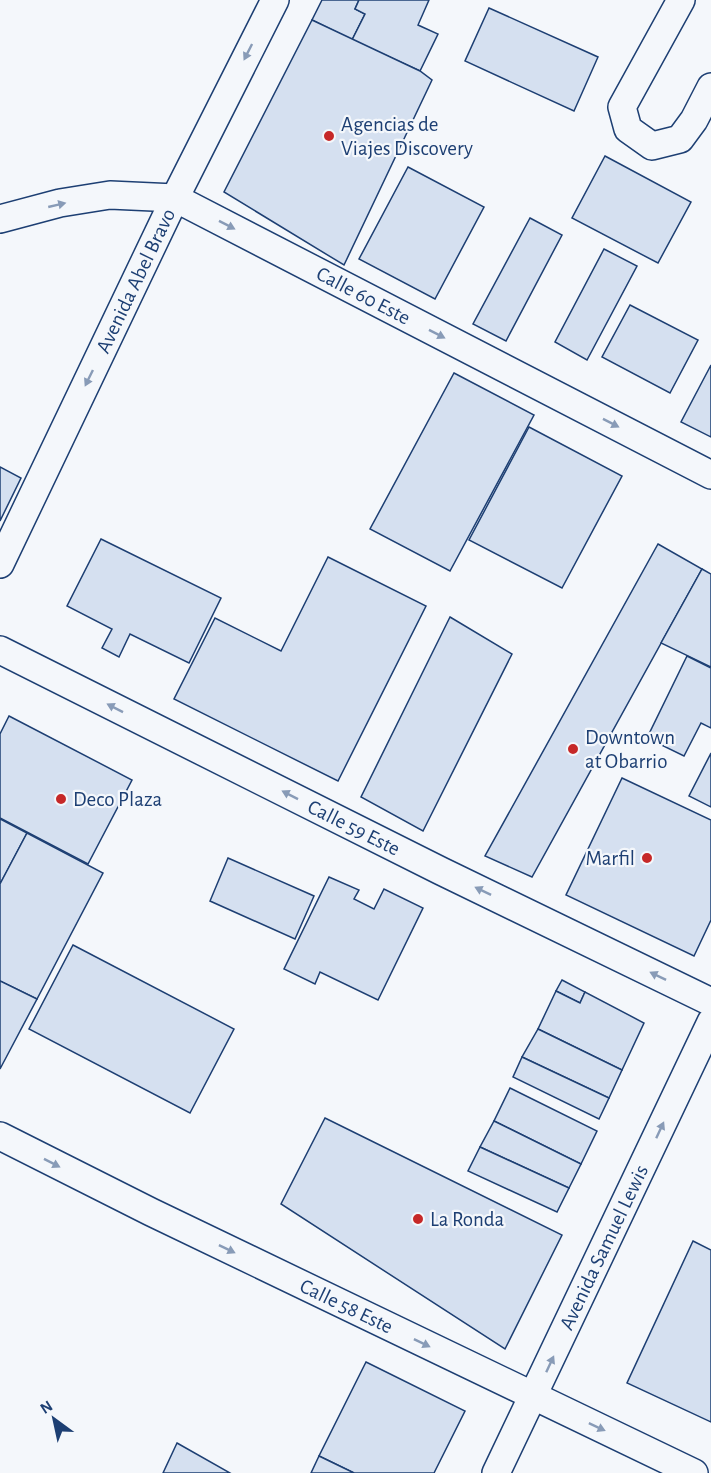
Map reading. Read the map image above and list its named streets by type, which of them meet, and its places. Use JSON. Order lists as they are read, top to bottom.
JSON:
{
  "streets": {
    "street": [
      "Avenida Abel Bravo",
      "Calle 60 Este",
      "Calle 59 Este",
      "Avenida Samuel Lewis",
      "Calle 58 Este"
    ]
  },
  "crossings": [
    ["Avenida Abel Bravo", "Calle 60 Este"],
    ["Avenida Samuel Lewis", "Calle 58 Este"]
  ],
  "one_way": [
    "Avenida Abel Bravo",
    "Calle 60 Este",
    "Calle 59 Este",
    "Avenida Samuel Lewis",
    "Calle 58 Este"
  ],
  "places": [
    "Agencias de Viajes Discovery",
    "Downtown at Obarrio",
    "Deco Plaza",
    "Marfil",
    "La Ronda"
  ],
  "north": "top left"
}
